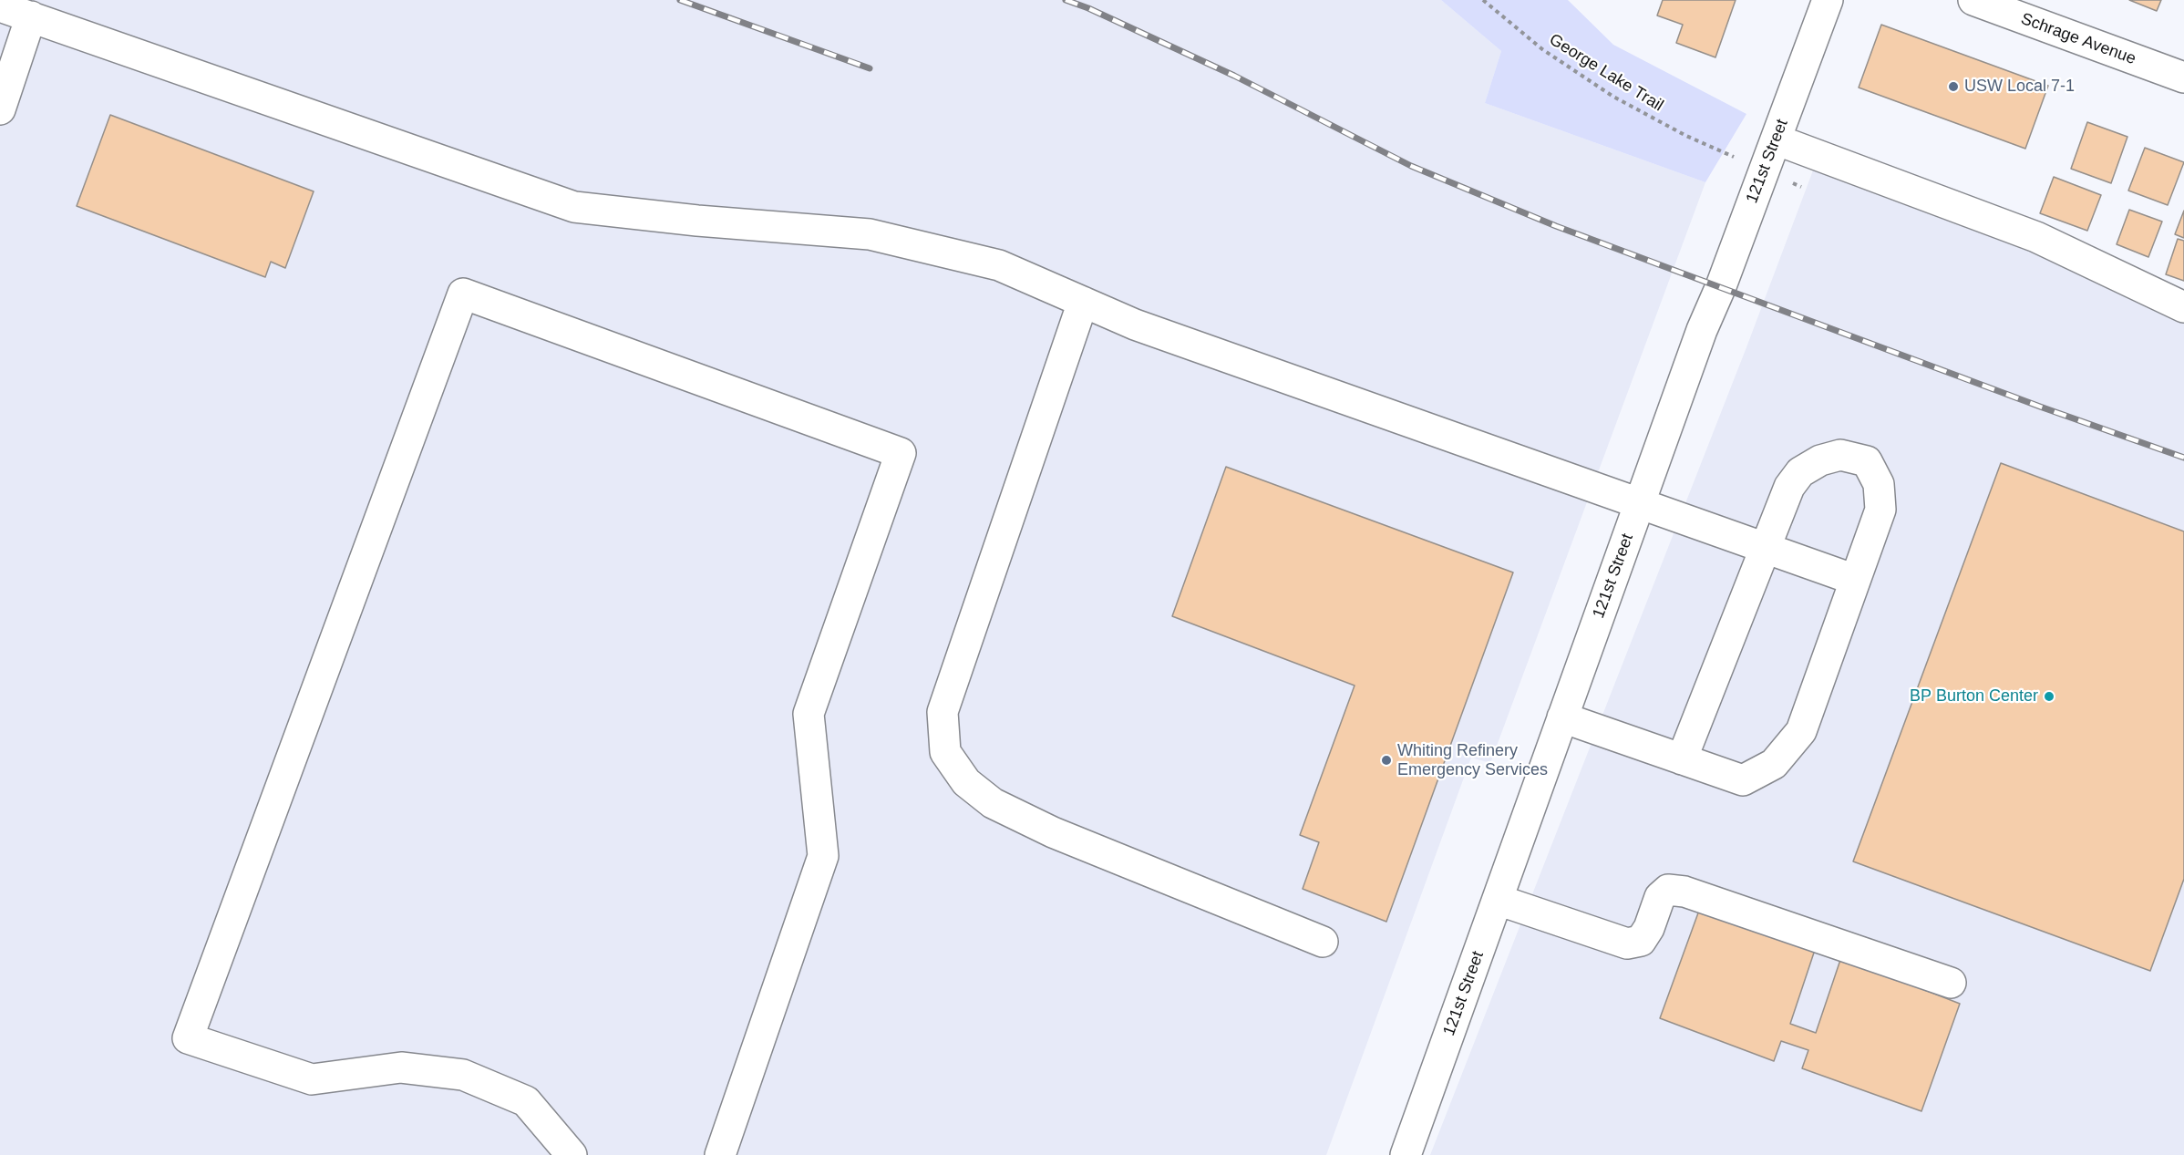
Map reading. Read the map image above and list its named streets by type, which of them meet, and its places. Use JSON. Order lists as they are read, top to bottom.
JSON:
{
  "streets": {
    "street": ["Schrage Avenue", "121st Street"],
    "path": ["George Lake Trail"]
  },
  "places": ["USW Local 7-1", "BP Burton Center", "Whiting Refinery Emergency Services"]
}
